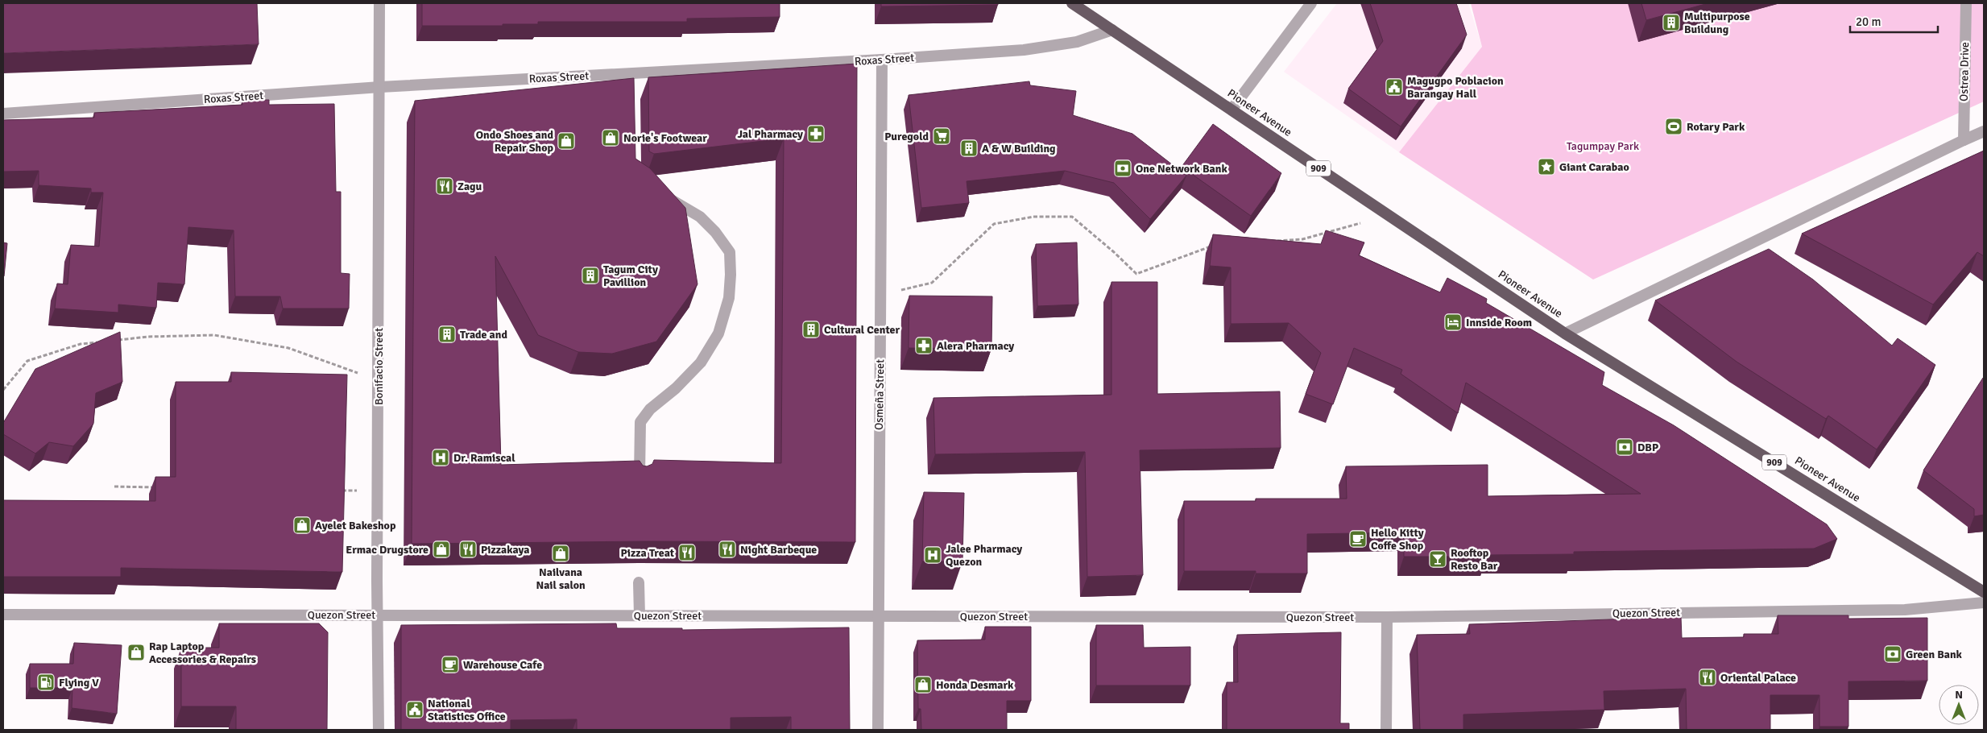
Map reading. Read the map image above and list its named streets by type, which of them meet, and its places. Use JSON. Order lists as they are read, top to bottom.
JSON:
{
  "streets": {
    "highway": ["Pioneer Avenue", "909"],
    "street": [
      "Roxas Street",
      "Ostrea Drive",
      "Bonifacio Street",
      "Osmeña Street",
      "Quezon Street"
    ]
  },
  "crossings": [
    ["Roxas Street", "Pioneer Avenue"],
    ["Roxas Street", "Bonifacio Street"],
    ["Roxas Street", "Osmeña Street"],
    ["Bonifacio Street", "Quezon Street"],
    ["Osmeña Street", "Quezon Street"]
  ],
  "parks": ["Tagumpay Park"],
  "places": {
    "building": [
      "Multipurpose Buildung",
      "A & W Building",
      "Tagum City Pavillion",
      "Cultural Center",
      "Trade and"
    ],
    "public building": ["Magugpo Poblacion Barangay Hall", "National Statistics Office"],
    "sports": ["Rotary Park"],
    "pharmacy": ["Jal Pharmacy", "Alera Pharmacy"],
    "supermarket": ["Puregold"],
    "shop": [
      "Norie's Footwear",
      "Ondo Shoes and Repair Shop",
      "Ayelet Bakeshop",
      "Ermac Drugstore",
      "Nailvana Nail salon",
      "Rap Laptop Accessories & Repairs",
      "Honda Desmark"
    ],
    "place": ["Giant Carabao"],
    "bank": ["One Network Bank", "DBP", "Green Bank"],
    "restaurant": [
      "Zagu",
      "Pizzakaya",
      "Night Barbeque",
      "Pizza Treat",
      "Oriental Palace"
    ],
    "hotel": ["Innside Room"],
    "hospital": ["Dr. Ramiscal", "Jalee Pharmacy Quezon"],
    "cafe": ["Hello Kitty Coffe Shop", "Warehouse Cafe"],
    "bar": ["Rooftop Resto Bar"],
    "fuel station": ["Flying V"]
  },
  "scale_bar": "20 m",
  "north": "top"
}
